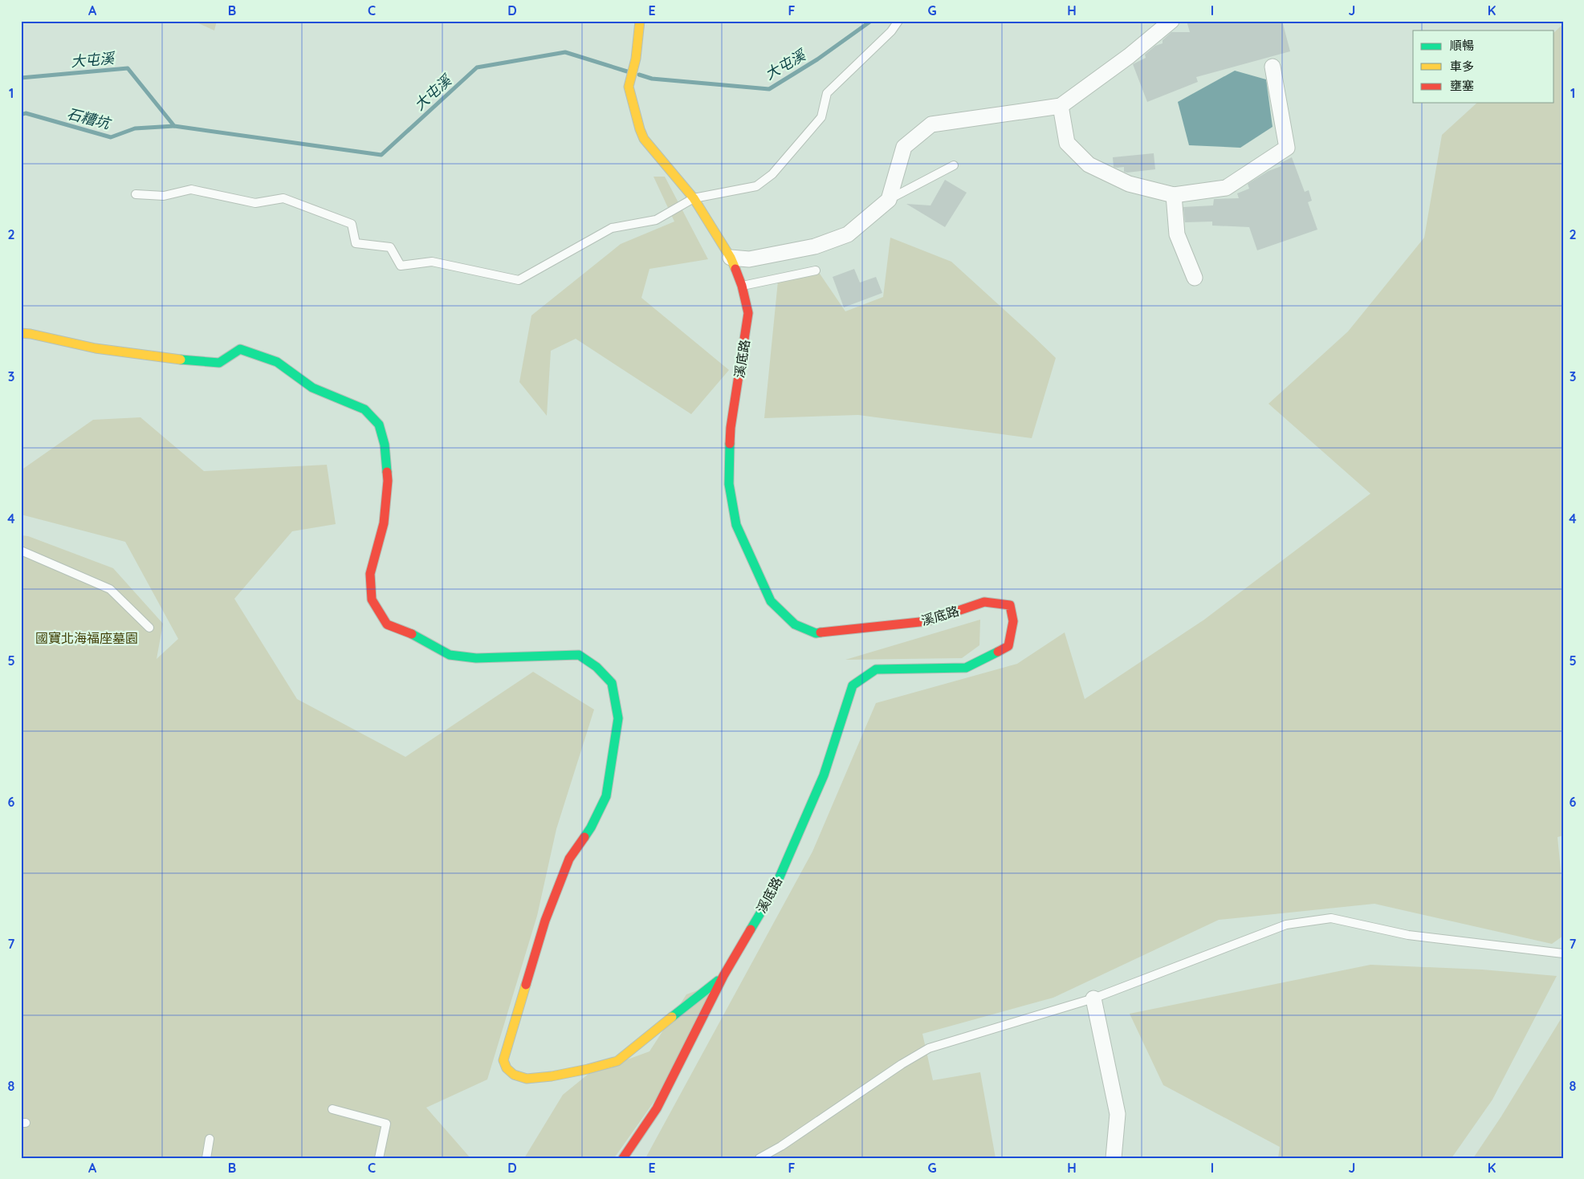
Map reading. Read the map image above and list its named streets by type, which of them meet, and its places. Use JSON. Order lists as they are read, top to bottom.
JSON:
{
  "streets": {
    "street": ["溪底路"]
  },
  "water": ["大屯溪", "石糟坑"],
  "parks": ["國寶北海福座墓園"],
  "legend": ["順暢", "車多", "壅塞"],
  "grid": {
    "columns": [
      "A",
      "B",
      "C",
      "D",
      "E",
      "F",
      "G",
      "H",
      "I",
      "J",
      "K"
    ],
    "rows": [
      "1",
      "2",
      "3",
      "4",
      "5",
      "6",
      "7",
      "8"
    ]
  }
}
